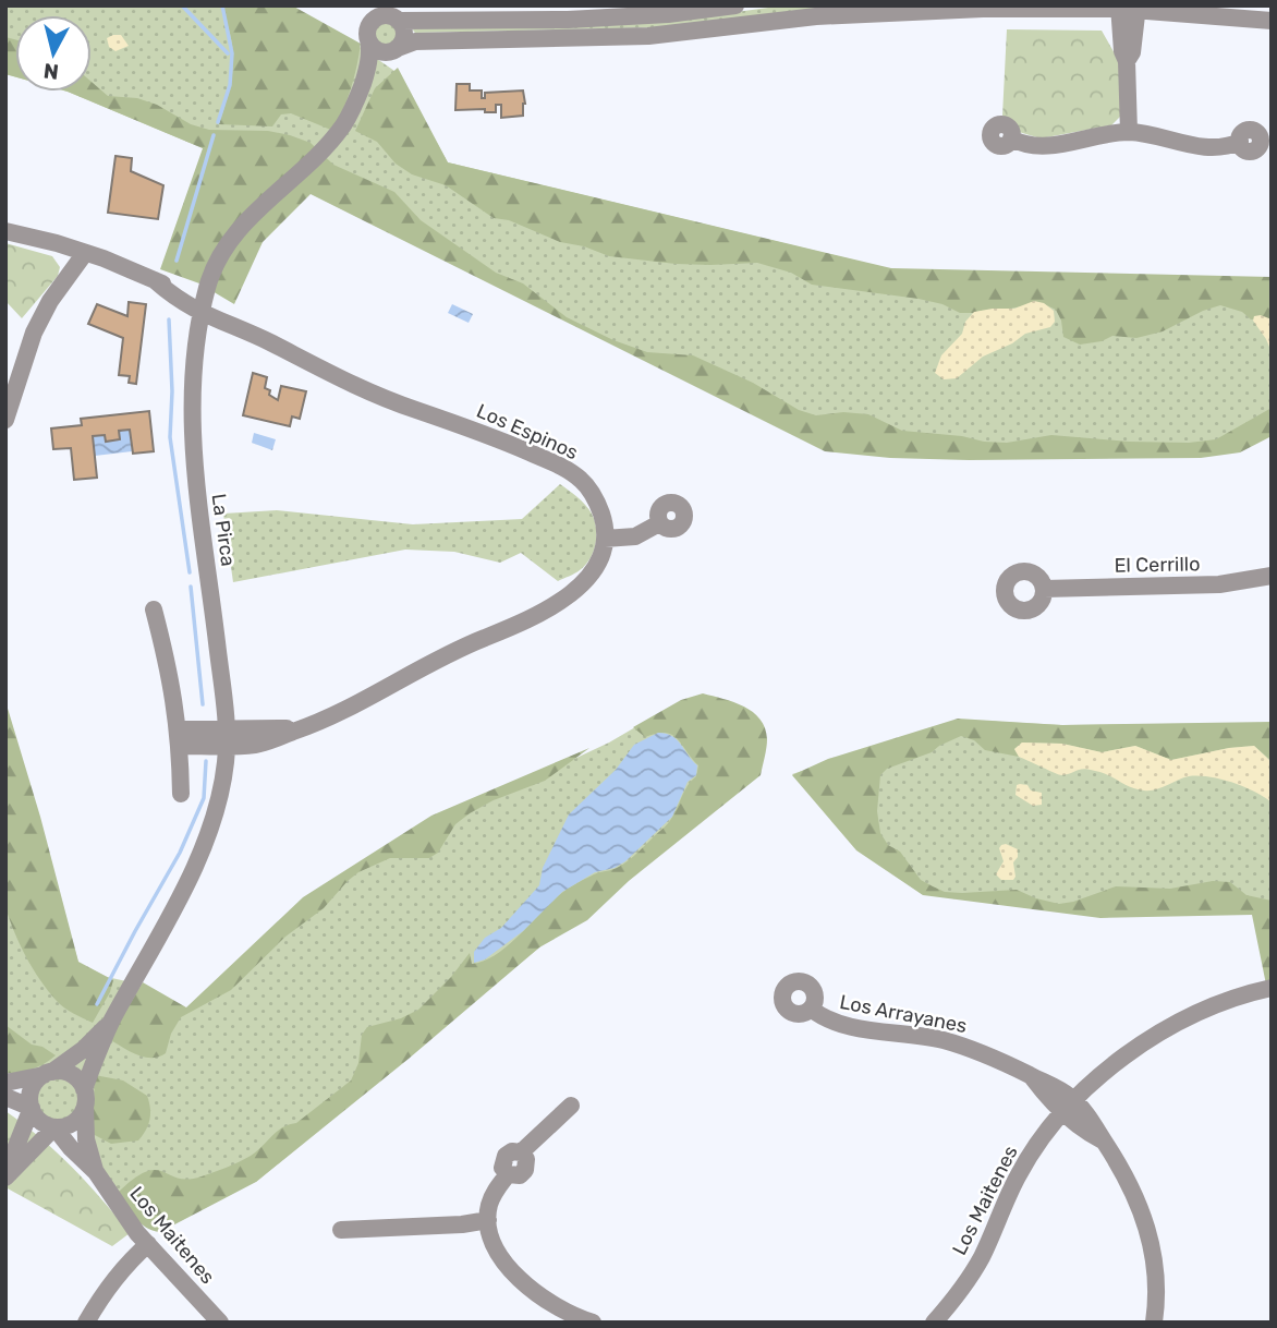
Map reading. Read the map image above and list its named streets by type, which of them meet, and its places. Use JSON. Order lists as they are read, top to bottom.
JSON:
{
  "streets": {
    "street": [
      "Los Espinos",
      "La Pirca",
      "El Cerrillo",
      "Los Arrayanes",
      "Los Maitenes"
    ]
  },
  "crossings": [
    ["Los Espinos", "La Pirca"],
    ["La Pirca", "Los Maitenes"],
    ["Los Arrayanes", "Los Maitenes"]
  ],
  "north": "bottom"
}
